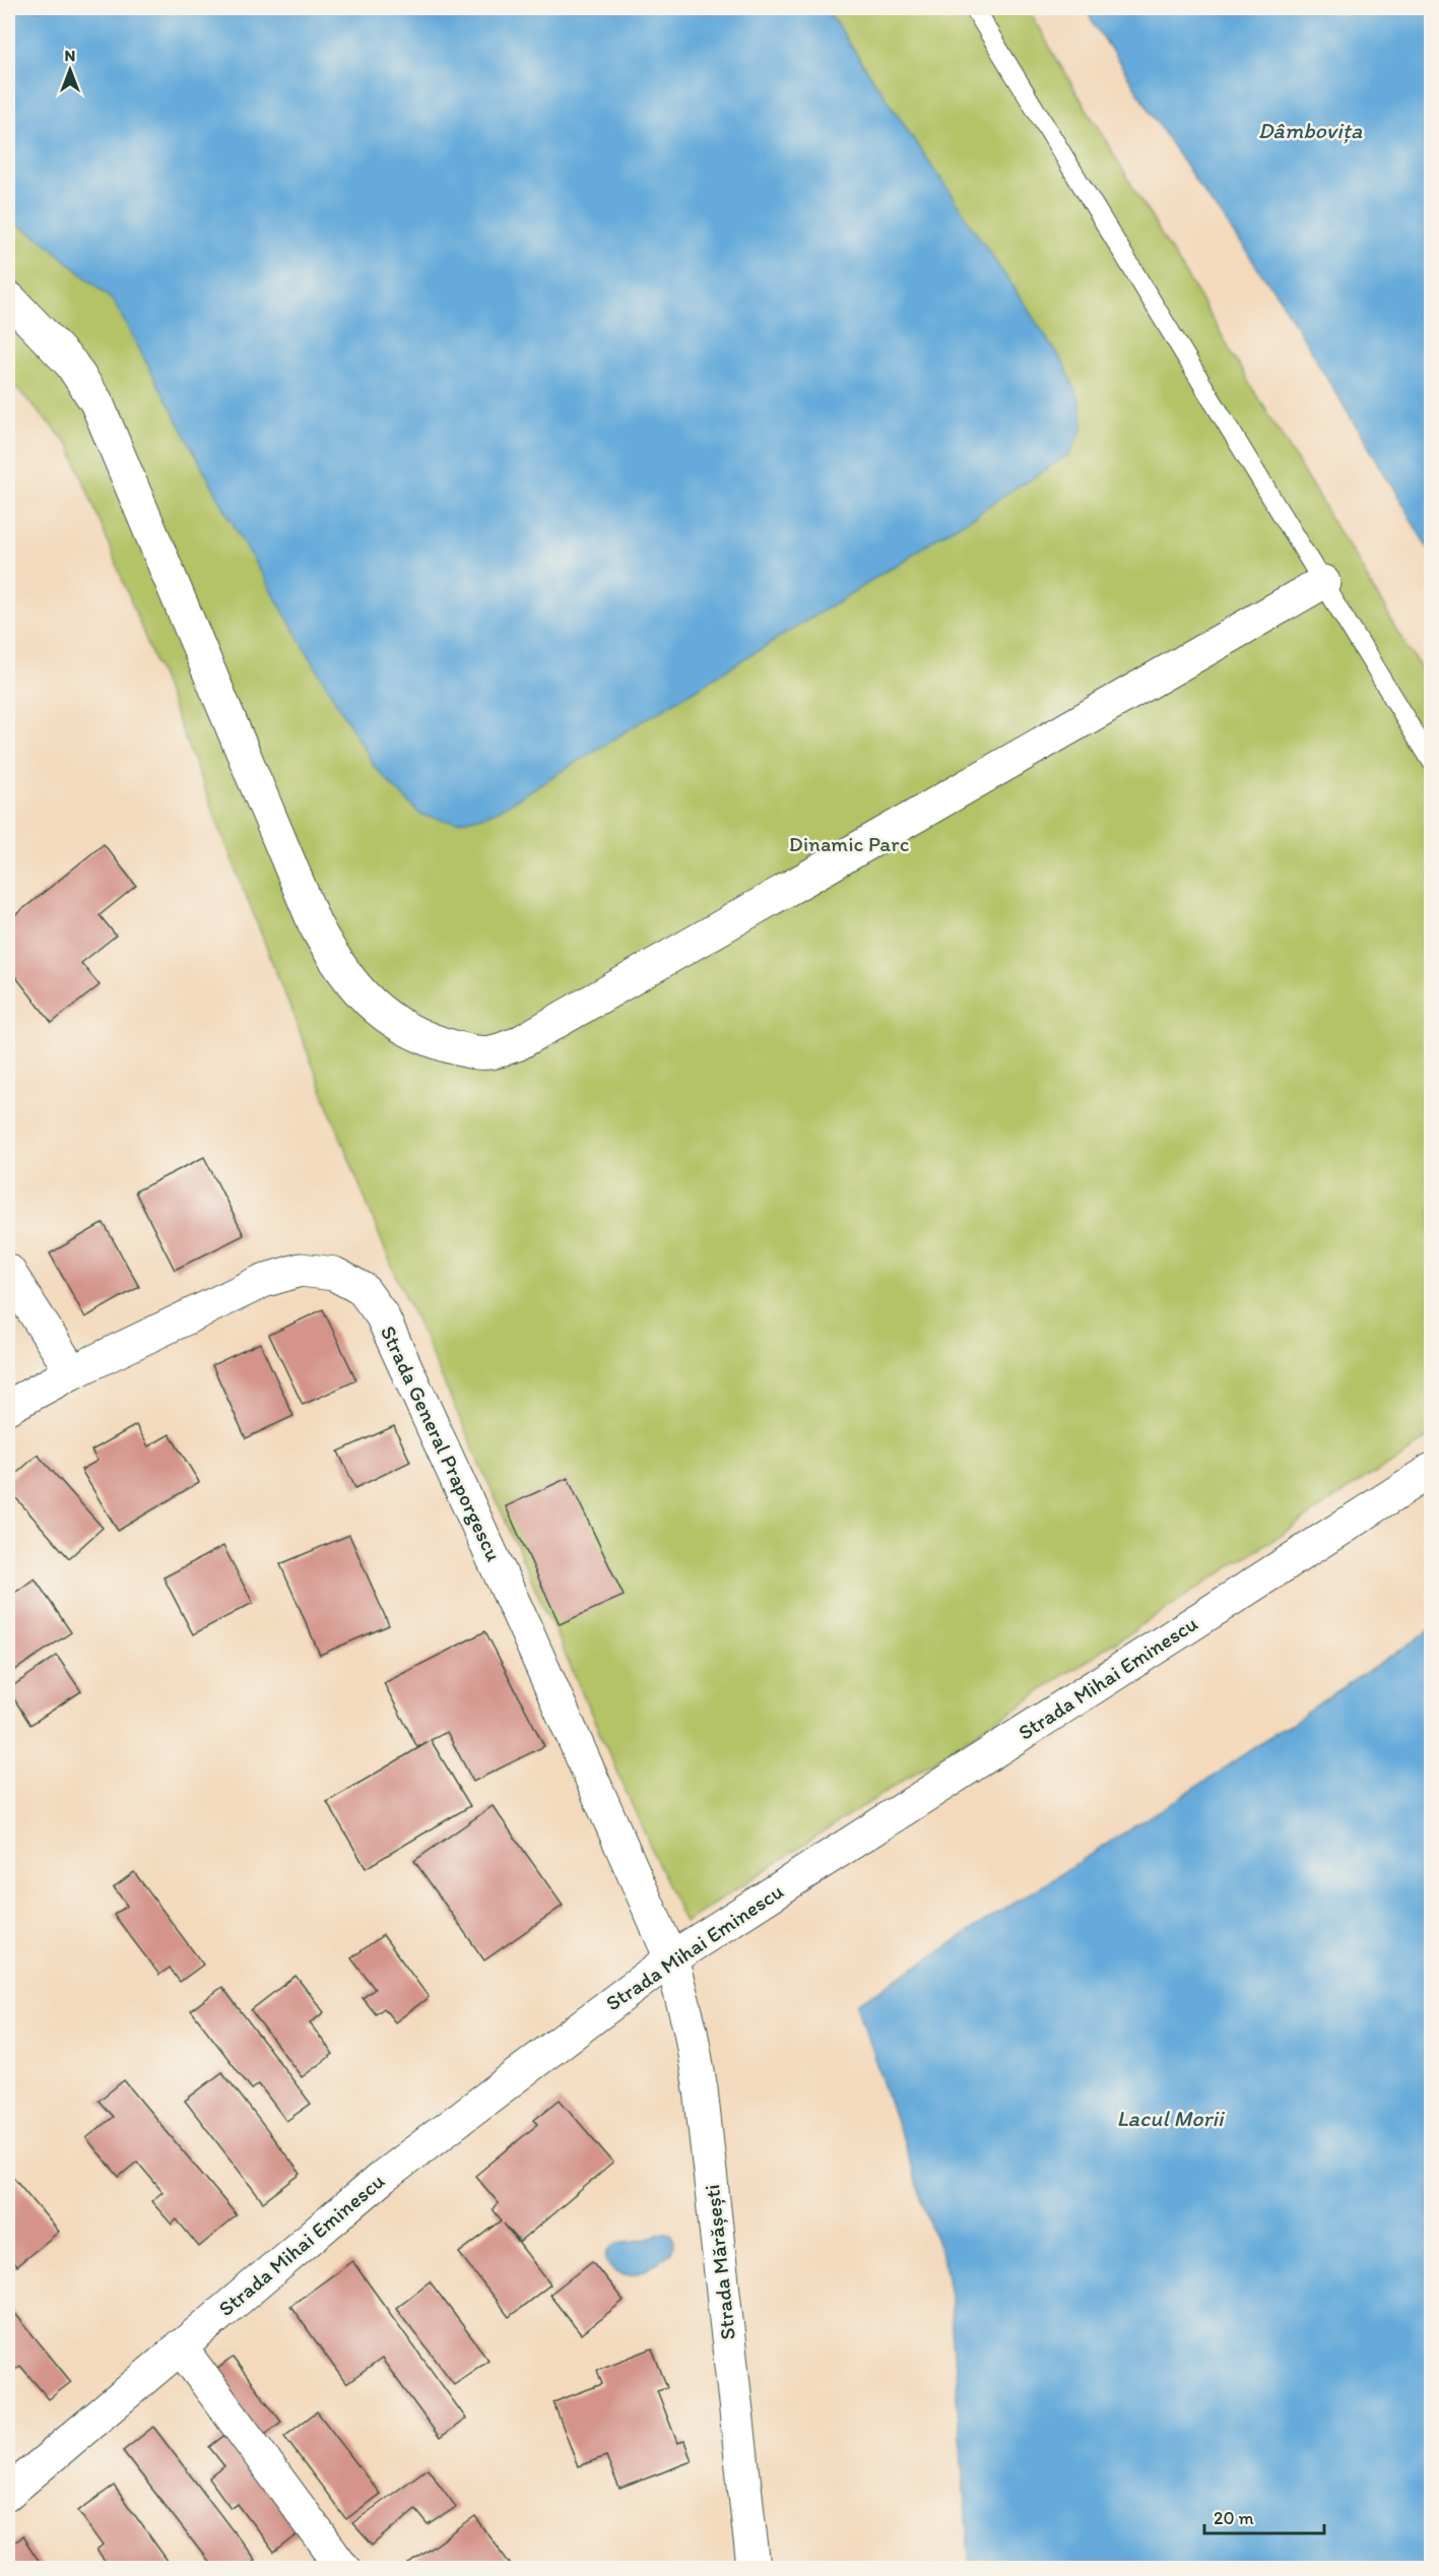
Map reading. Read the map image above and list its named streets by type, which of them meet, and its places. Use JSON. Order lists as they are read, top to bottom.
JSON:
{
  "streets": {
    "street": ["Strada General Praporgescu", "Strada Mihai Eminescu", "Strada Mărășești"]
  },
  "crossings": [
    ["Strada General Praporgescu", "Strada Mihai Eminescu"],
    ["Strada General Praporgescu", "Strada Mărășești"],
    ["Strada Mihai Eminescu", "Strada Mărășești"]
  ],
  "water": ["Dâmbovița", "Lacul Morii"],
  "parks": ["Dinamic Parc"],
  "scale_bar": "20 m",
  "north": "top"
}
